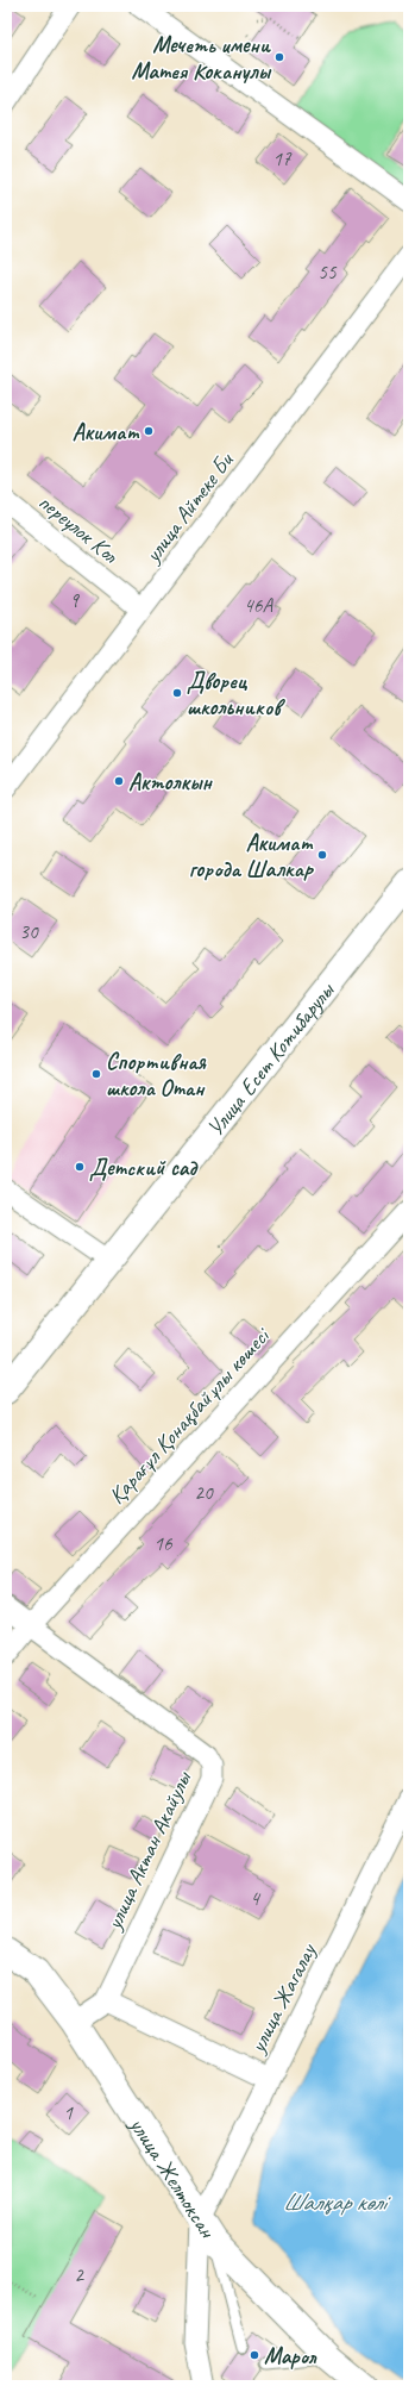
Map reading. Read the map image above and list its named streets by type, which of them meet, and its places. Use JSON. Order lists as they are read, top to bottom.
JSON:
{
  "streets": {
    "main road": ["Улица Есет Котибарулы", "улица Желтоксан"],
    "street": [
      "улица Айтеке Би",
      "переулок Кол",
      "Қарағұл Қонақбайұлы көшесі",
      "улица Актан Акайулы",
      "улица Жагалау"
    ]
  },
  "crossings": [
    ["улица Айтеке Би", "переулок Кол"],
    ["Қарағұл Қонақбайұлы көшесі", "улица Актан Акайулы"],
    ["улица Жагалау", "улица Желтоксан"]
  ],
  "water": ["Шалқар көлі"],
  "places": [
    "Мечеть имени Матея Коканулы",
    "Акимат",
    "Дворец школьников",
    "Актолкын",
    "Акимат города Шалкар",
    "Спортивная школа Отан",
    "Детский сад",
    "Марол"
  ],
  "house_numbers": [
    "17",
    "55",
    "9",
    "46А",
    "30",
    "20",
    "16",
    "4",
    "1",
    "2"
  ]
}
